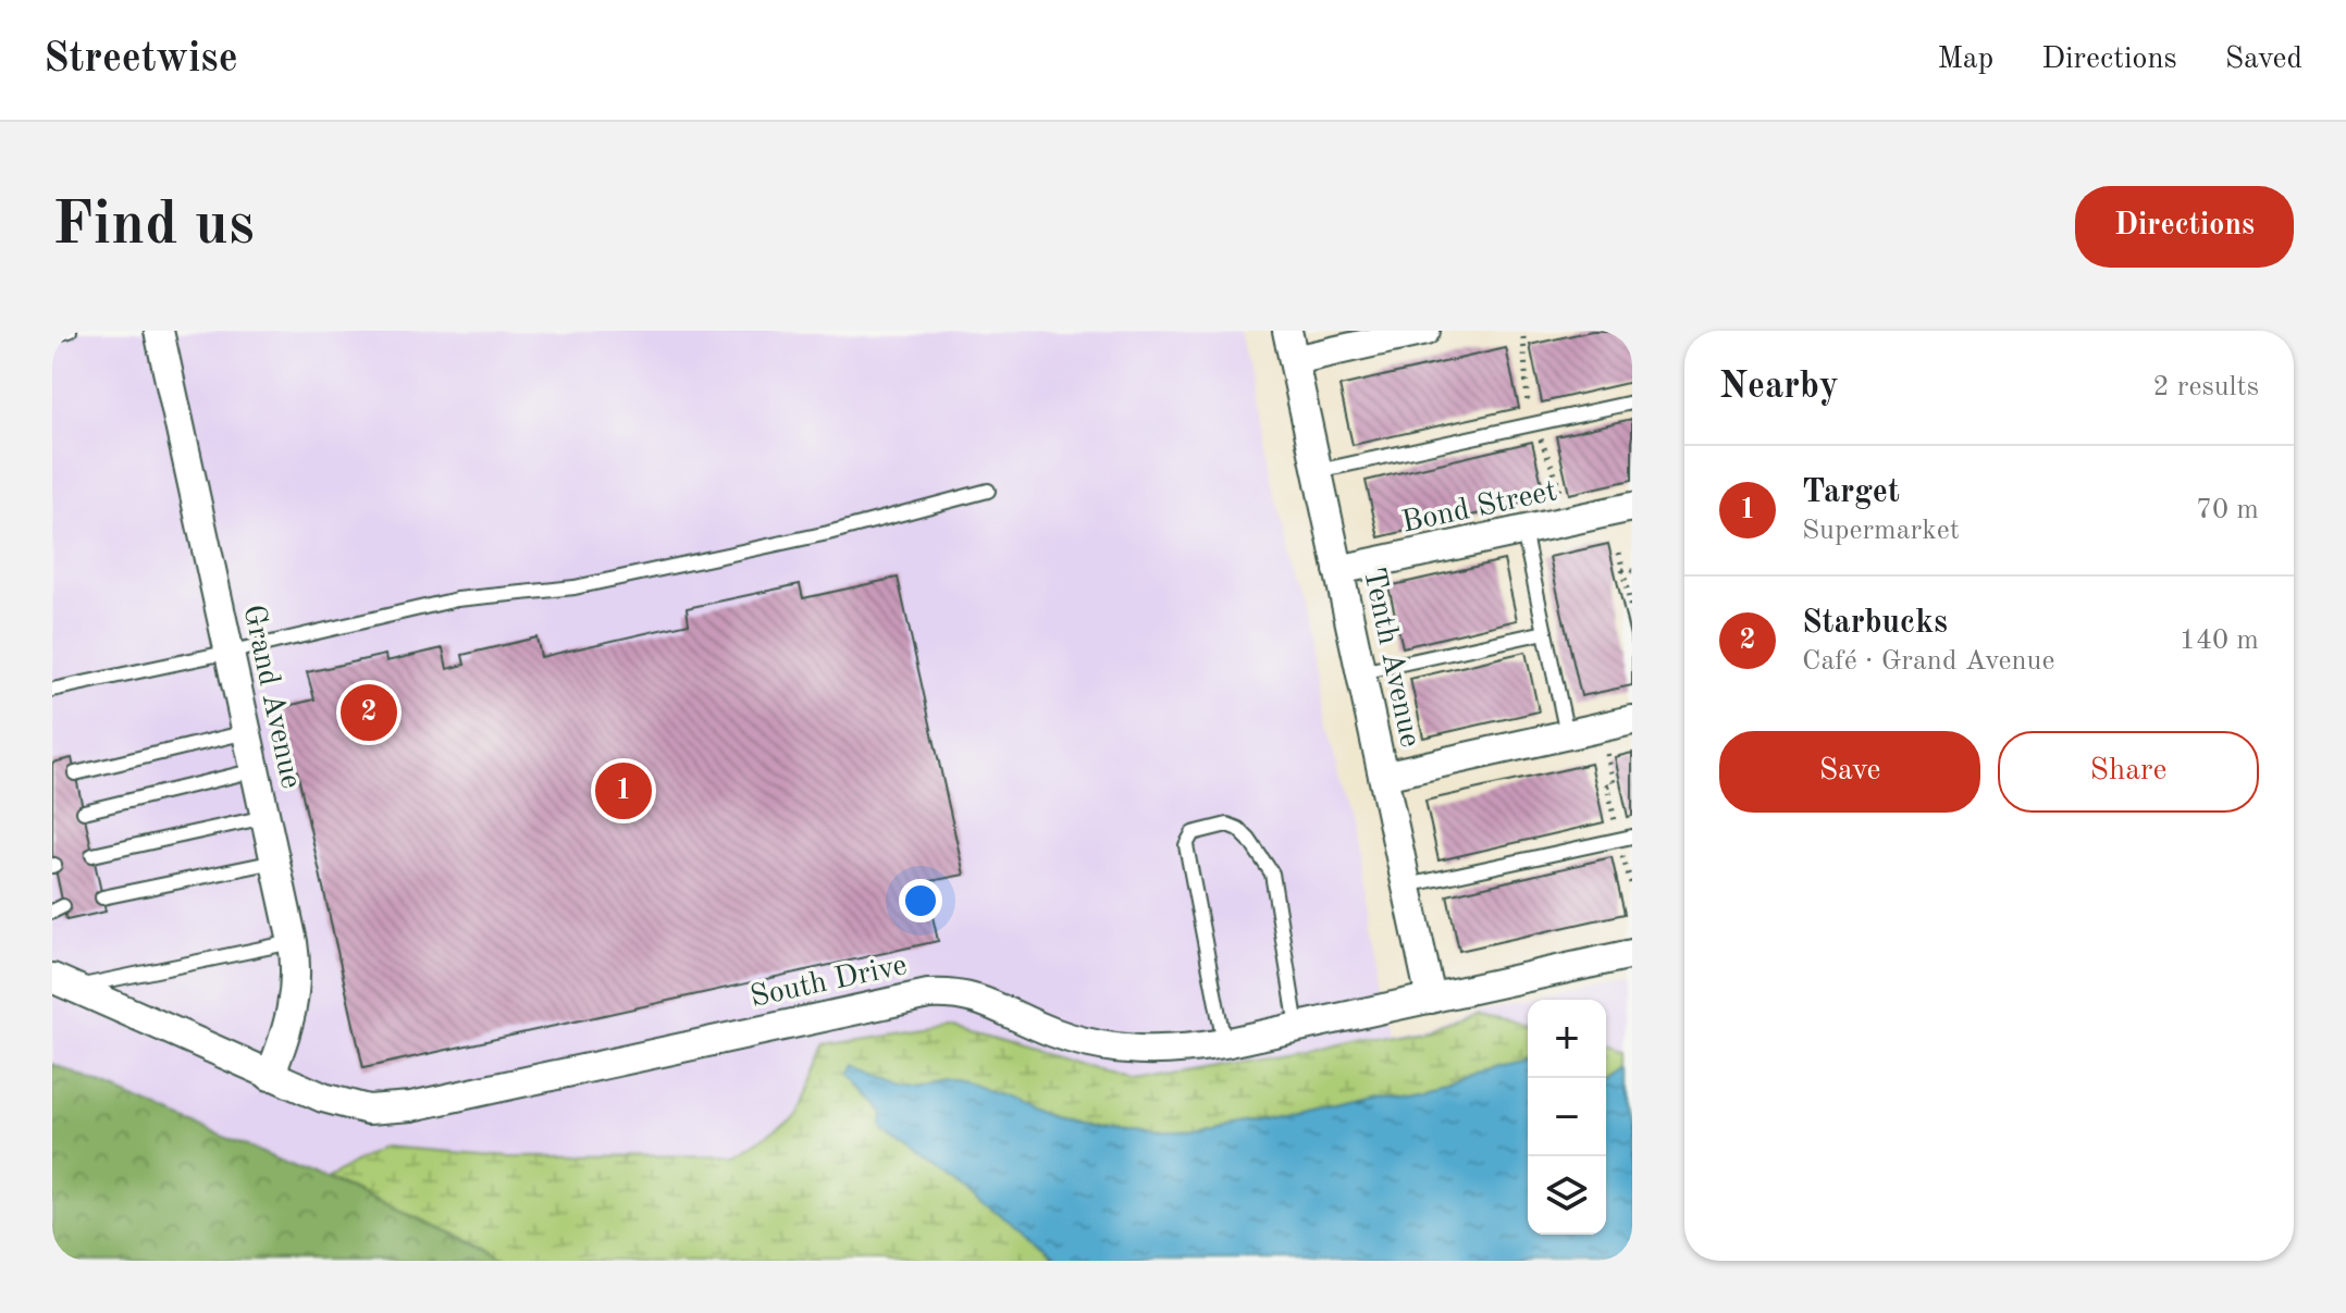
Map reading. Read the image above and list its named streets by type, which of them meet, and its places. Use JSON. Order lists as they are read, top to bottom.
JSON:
{
  "streets": {
    "street": [
      "Bond Street",
      "Tenth Avenue",
      "Grand Avenue",
      "South Drive"
    ]
  },
  "crossings": [
    ["Bond Street", "Tenth Avenue"],
    ["Tenth Avenue", "South Drive"],
    ["Grand Avenue", "South Drive"]
  ],
  "page": {
    "header": "Streetwise",
    "nav": ["Map", "Directions", "Saved"],
    "buttons": [
      "Directions",
      ["Save", "Share"]
    ],
    "title": "Find us",
    "heading": ["Nearby", "2 results"],
    "list": [
      {
        "mark": "1",
        "name": "Target",
        "note": "Supermarket",
        "value": "70 m"
      },
      {
        "mark": "2",
        "name": "Starbucks",
        "note": "Café · Grand Avenue",
        "value": "140 m"
      }
    ],
    "pins": ["2", "1"],
    "map_buttons": ["+", "−"]
  }
}
